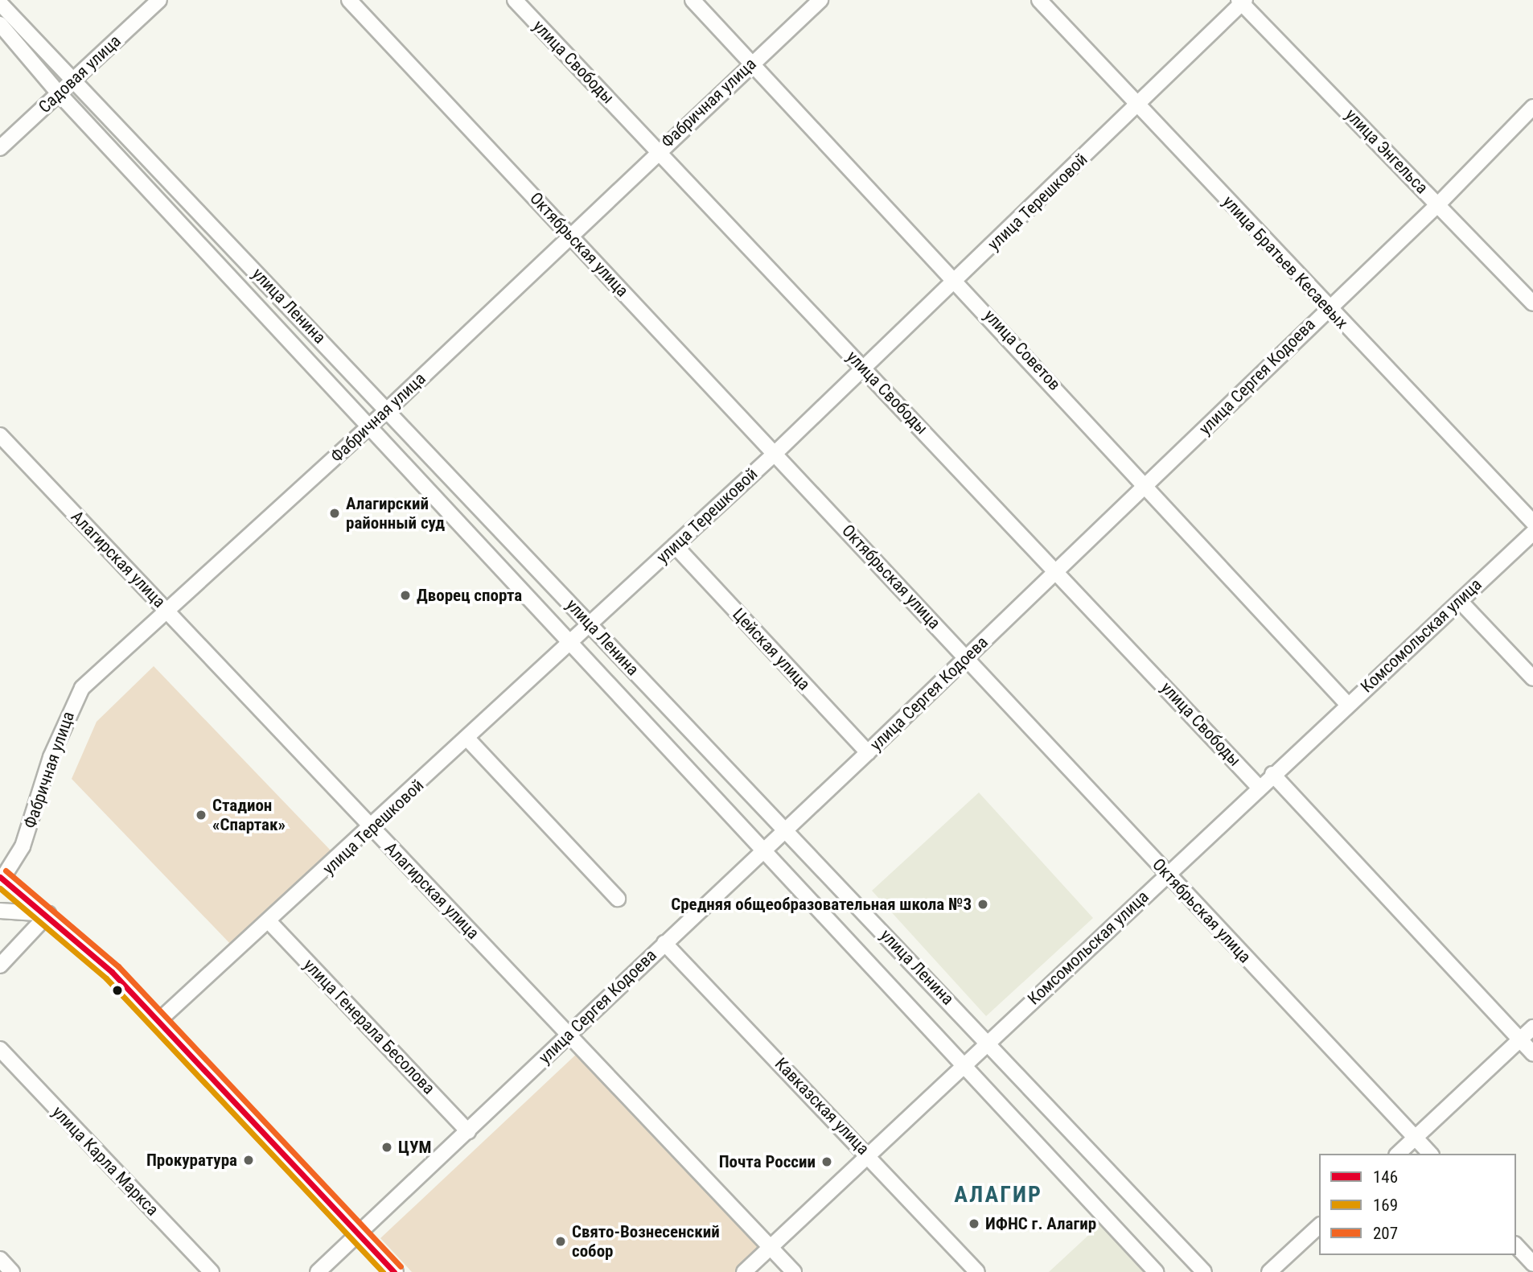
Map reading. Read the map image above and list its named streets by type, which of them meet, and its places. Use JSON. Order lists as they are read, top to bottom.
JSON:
{
  "streets": {
    "street": [
      "улица Свободы",
      "Садовая улица",
      "Фабричная улица",
      "улица Энгельса",
      "улица Терешковой",
      "Октябрьская улица",
      "улица Братьев Кесаевых",
      "улица Ленина",
      "улица Советов",
      "улица Сергея Кодоева",
      "Алагирская улица",
      "Комсомольская улица",
      "Цейская улица",
      "улица Генерала Бесолова",
      "Кавказская улица",
      "улица Карла Маркса"
    ]
  },
  "crossings": [
    ["улица Свободы", "Фабричная улица"],
    ["улица Свободы", "улица Терешковой"],
    ["улица Свободы", "улица Сергея Кодоева"],
    ["улица Свободы", "Комсомольская улица"],
    ["Садовая улица", "улица Ленина"],
    ["Фабричная улица", "Октябрьская улица"],
    ["Фабричная улица", "улица Ленина"],
    ["Фабричная улица", "улица Советов"],
    ["Фабричная улица", "Алагирская улица"],
    ["улица Энгельса", "улица Терешковой"],
    ["улица Энгельса", "улица Сергея Кодоева"],
    ["улица Терешковой", "Октябрьская улица"],
    ["улица Терешковой", "улица Братьев Кесаевых"],
    ["улица Терешковой", "улица Ленина"],
    ["улица Терешковой", "улица Советов"],
    ["улица Терешковой", "Алагирская улица"],
    ["улица Терешковой", "Цейская улица"],
    ["улица Терешковой", "улица Генерала Бесолова"],
    ["Октябрьская улица", "улица Сергея Кодоева"],
    ["Октябрьская улица", "Комсомольская улица"],
    ["улица Братьев Кесаевых", "улица Сергея Кодоева"],
    ["улица Ленина", "улица Сергея Кодоева"],
    ["улица Ленина", "Комсомольская улица"],
    ["улица Советов", "улица Сергея Кодоева"],
    ["улица Советов", "Комсомольская улица"],
    ["улица Сергея Кодоева", "Алагирская улица"],
    ["улица Сергея Кодоева", "Цейская улица"],
    ["улица Сергея Кодоева", "улица Генерала Бесолова"],
    ["улица Сергея Кодоева", "Кавказская улица"],
    ["Алагирская улица", "Комсомольская улица"],
    ["Комсомольская улица", "Кавказская улица"]
  ],
  "districts": ["АЛАГИР"],
  "places": [
    "Алагирский районный суд",
    "Дворец спорта",
    "Стадион «Спартак»",
    "Средняя общеобразовательная школа №3",
    "ЦУМ",
    "Прокуратура",
    "Почта России",
    "ИФНС г. Алагир",
    "Свято-Вознесенский собор"
  ],
  "lines": ["transit line 207", "transit line 146", "transit line 169"],
  "legend": ["146", "169", "207"]
}
